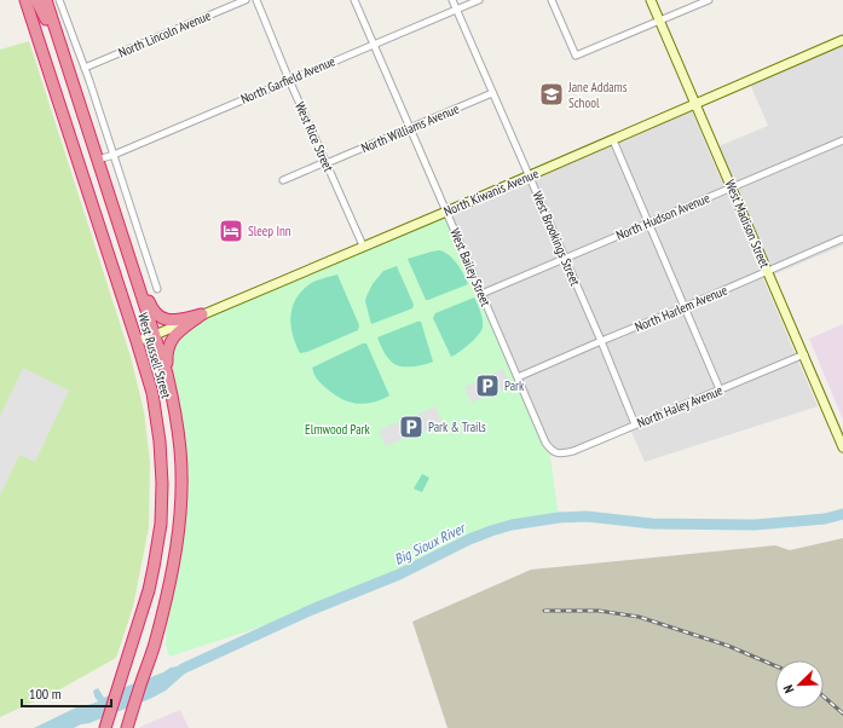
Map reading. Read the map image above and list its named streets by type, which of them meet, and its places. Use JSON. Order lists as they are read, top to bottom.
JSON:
{
  "streets": {
    "highway": ["West Russell Street"],
    "main road": ["North Kiwanis Avenue", "West Madison Street"],
    "street": [
      "North Lincoln Avenue",
      "North Garfield Avenue",
      "North Williams Avenue",
      "West Rice Street",
      "North Hudson Avenue",
      "West Brookings Street",
      "West Bailey Street",
      "North Harlem Avenue",
      "North Haley Avenue"
    ]
  },
  "crossings": [
    ["North Garfield Avenue", "West Rice Street"],
    ["North Garfield Avenue", "West Brookings Street"],
    ["North Garfield Avenue", "West Bailey Street"],
    ["North Garfield Avenue", "West Russell Street"],
    ["North Williams Avenue", "West Rice Street"],
    ["North Williams Avenue", "West Brookings Street"],
    ["North Williams Avenue", "West Bailey Street"],
    ["West Rice Street", "North Kiwanis Avenue"],
    ["North Kiwanis Avenue", "West Madison Street"],
    ["North Kiwanis Avenue", "West Brookings Street"],
    ["North Kiwanis Avenue", "West Bailey Street"],
    ["North Kiwanis Avenue", "West Russell Street"],
    ["North Hudson Avenue", "West Madison Street"],
    ["North Hudson Avenue", "West Brookings Street"],
    ["North Hudson Avenue", "West Bailey Street"],
    ["West Madison Street", "North Harlem Avenue"],
    ["West Madison Street", "North Haley Avenue"],
    ["West Brookings Street", "North Harlem Avenue"],
    ["West Brookings Street", "North Haley Avenue"],
    ["West Bailey Street", "North Harlem Avenue"],
    ["West Bailey Street", "North Haley Avenue"]
  ],
  "water": ["Big Sioux River"],
  "parks": ["Elmwood Park"],
  "places": {
    "school or university": ["Jane Addams School"],
    "hotel": ["Sleep Inn"],
    "parking": ["Park", "Park & Trails"]
  },
  "scale_bar": "100 m",
  "north": "bottom left"
}
